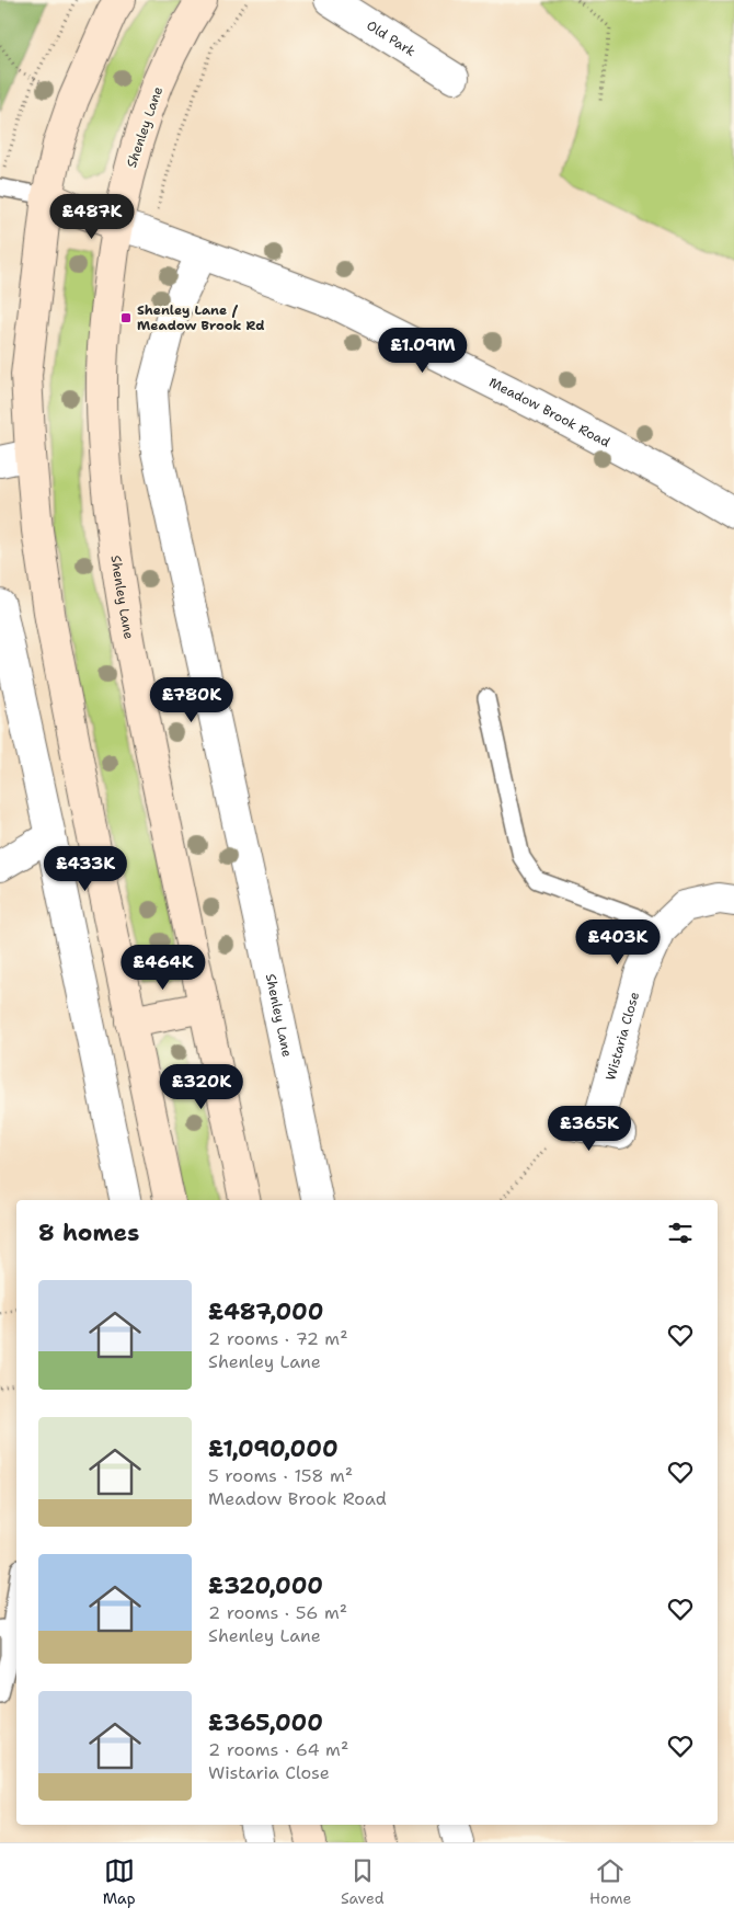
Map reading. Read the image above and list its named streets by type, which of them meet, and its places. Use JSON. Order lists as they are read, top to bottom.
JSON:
{
  "streets": {
    "main road": ["Shenley Lane"],
    "street": ["Old Park", "Meadow Brook Road", "Wistaria Close"]
  },
  "crossings": [
    ["Shenley Lane", "Meadow Brook Road"]
  ],
  "places": {
    "transit": ["Shenley Lane / Meadow Brook Rd"]
  },
  "page": {
    "price": [
      "£487K",
      "£1.09M",
      "£780K",
      "£433K",
      "£403K",
      "£464K",
      "£320K",
      "£365K"
    ],
    "heading": "8 homes",
    "list": [
      {
        "name": "£487,000",
        "note": "2 rooms · 72 m² · Shenley Lane"
      },
      {
        "name": "£1,090,000",
        "note": "5 rooms · 158 m² · Meadow Brook Road"
      },
      {
        "name": "£320,000",
        "note": "2 rooms · 56 m² · Shenley Lane"
      },
      {
        "name": "£365,000",
        "note": "2 rooms · 64 m² · Wistaria Close"
      }
    ],
    "tabs": ["Map", "Saved", "Home"]
  }
}
